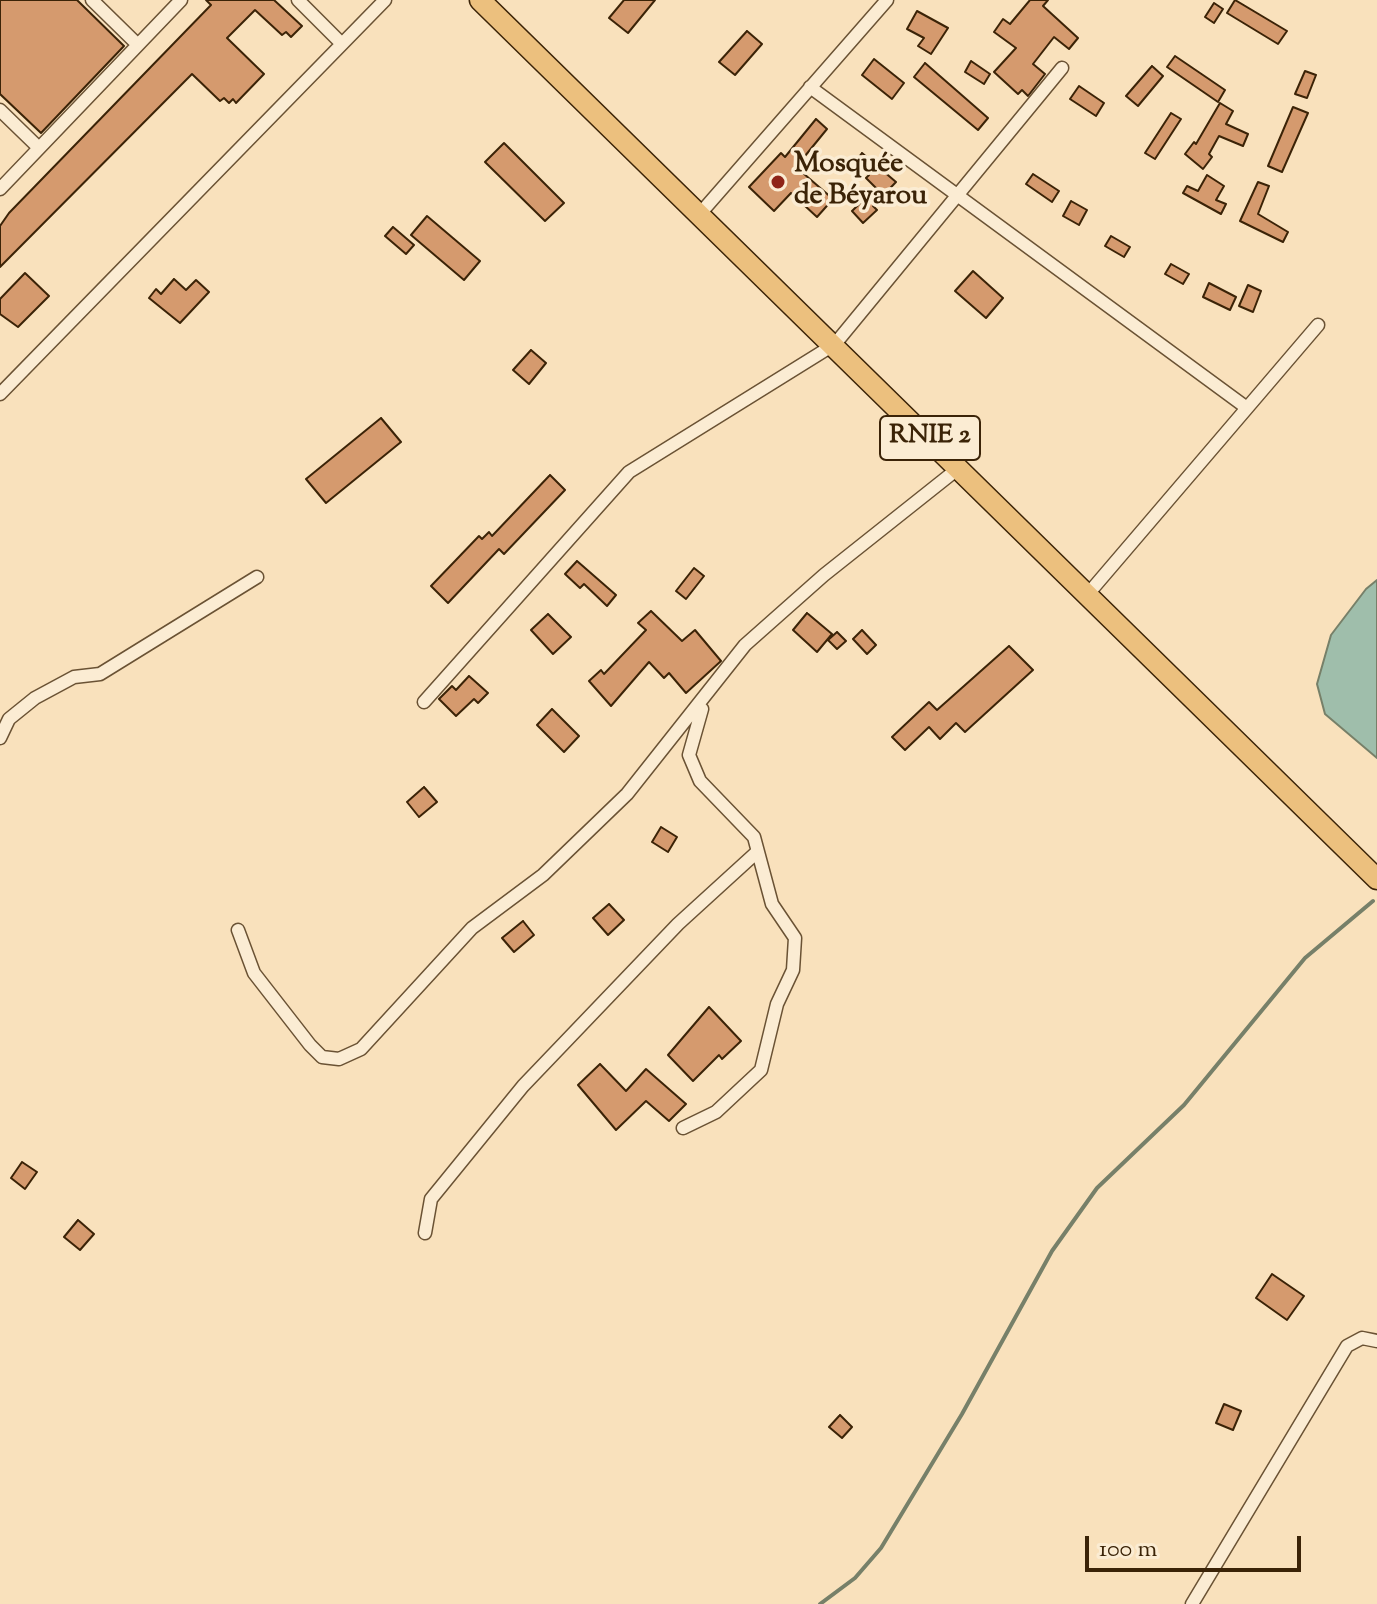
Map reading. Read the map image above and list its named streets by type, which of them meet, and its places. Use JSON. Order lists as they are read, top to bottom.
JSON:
{
  "streets": {
    "main road": ["RNIE 2"]
  },
  "places": ["Mosquée de Béyarou"],
  "scale_bar": "100 m"
}
